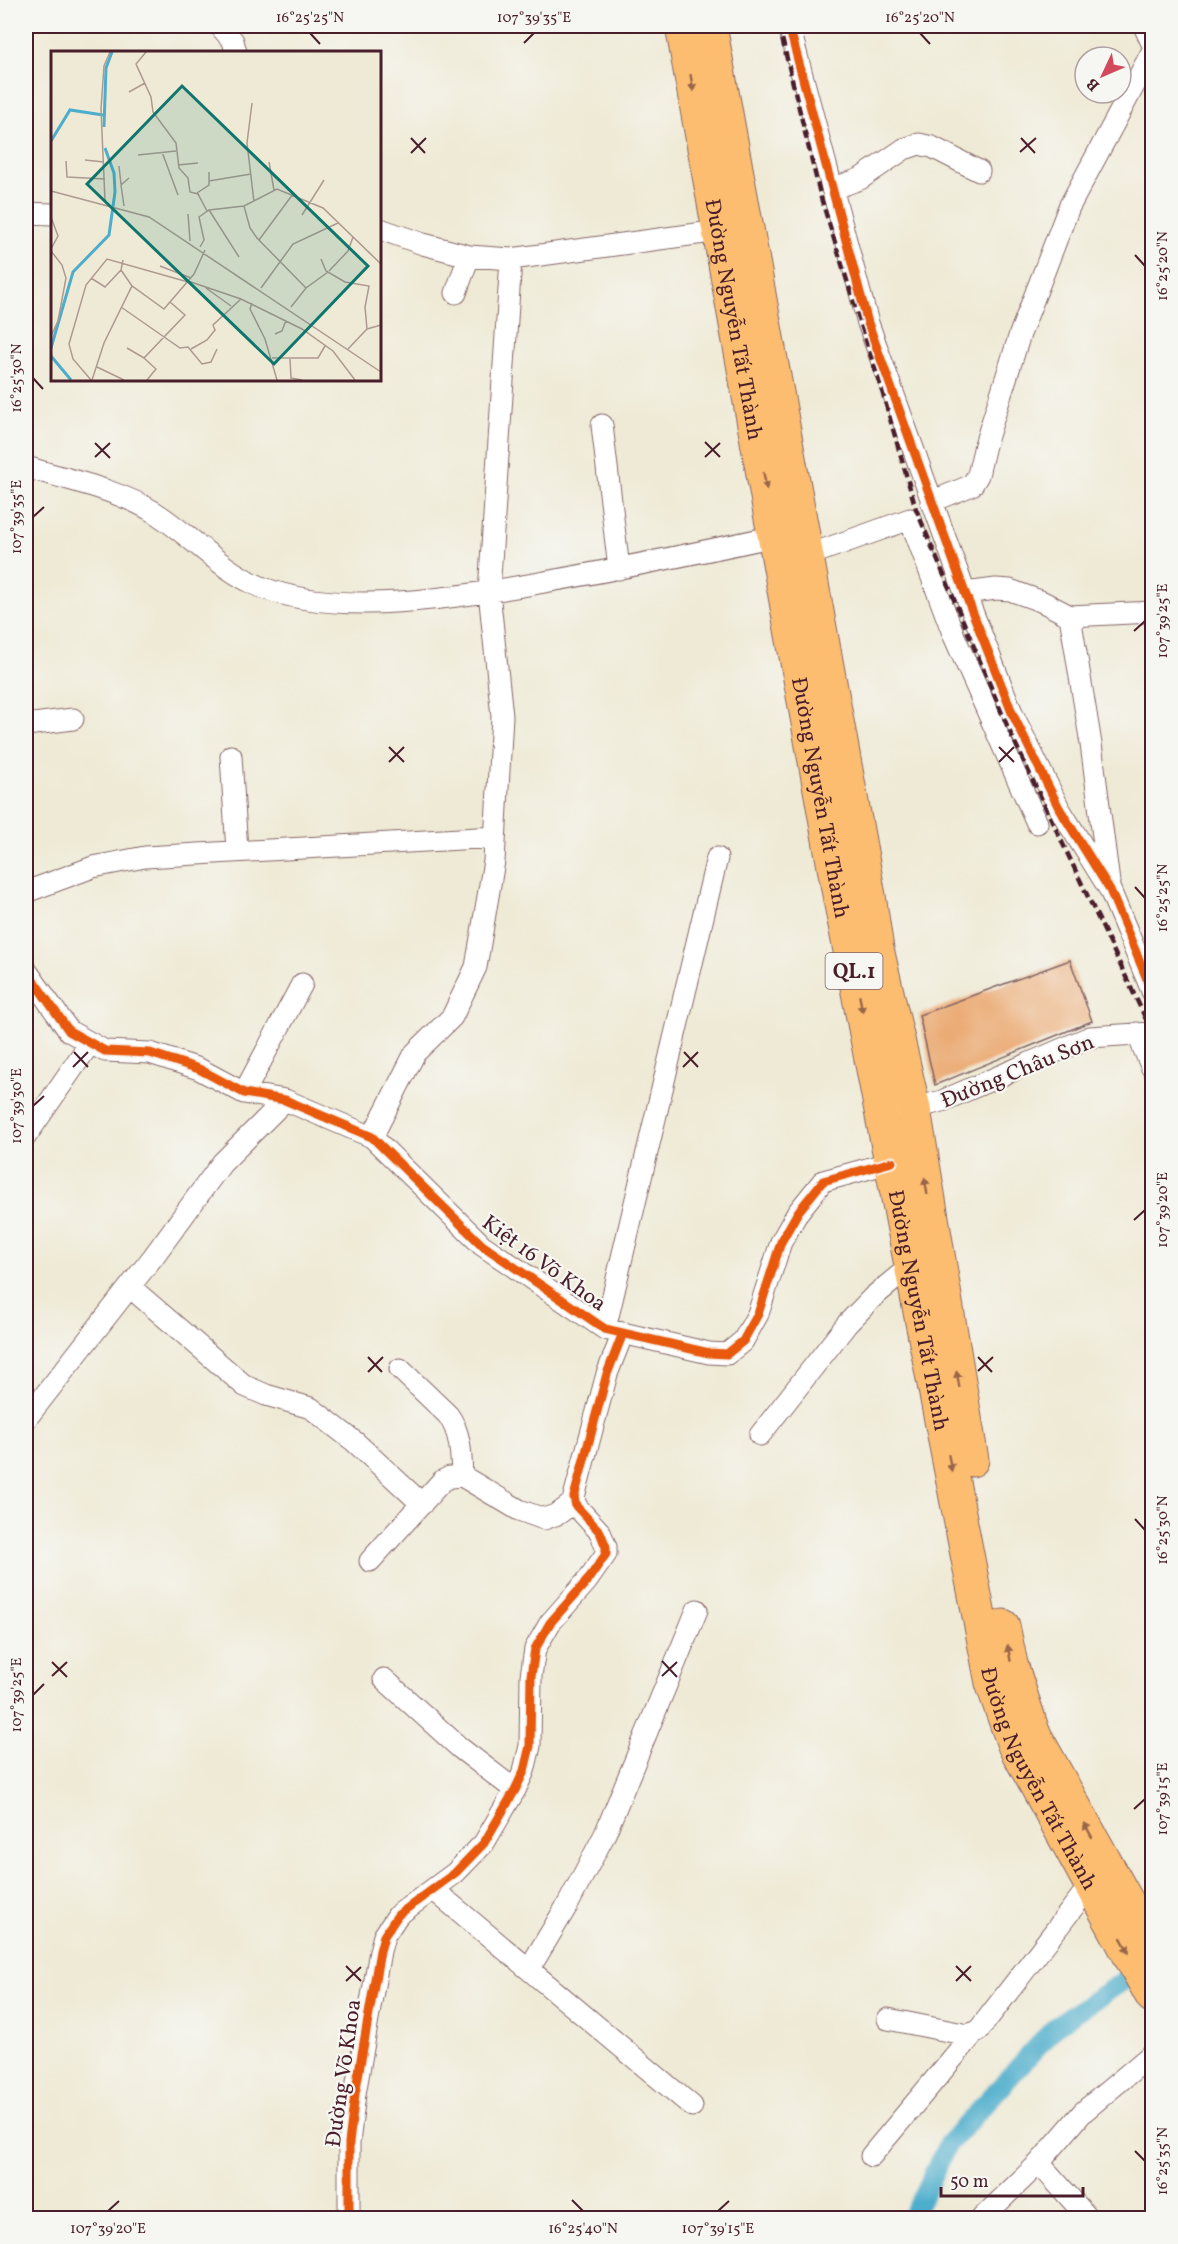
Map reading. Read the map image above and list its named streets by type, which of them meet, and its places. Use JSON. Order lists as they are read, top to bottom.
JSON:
{
  "streets": {
    "main road": ["Đường Nguyễn Tất Thành", "QL.1"],
    "street": ["Đường Châu Sơn", "Kiệt 16 Võ Khoa", "Đường Võ Khoa"]
  },
  "crossings": [
    ["Đường Nguyễn Tất Thành", "Đường Châu Sơn"]
  ],
  "scale_bar": "50 m",
  "north": "bottom left",
  "coordinates": [
    "16°25'25\"N",
    "107°39'35\"E",
    "16°25'20\"N",
    "16°25'30\"N",
    "107°39'25\"E",
    "107°39'30\"E",
    "107°39'20\"E",
    "107°39'15\"E",
    "16°25'35\"N",
    "16°25'40\"N"
  ]
}
